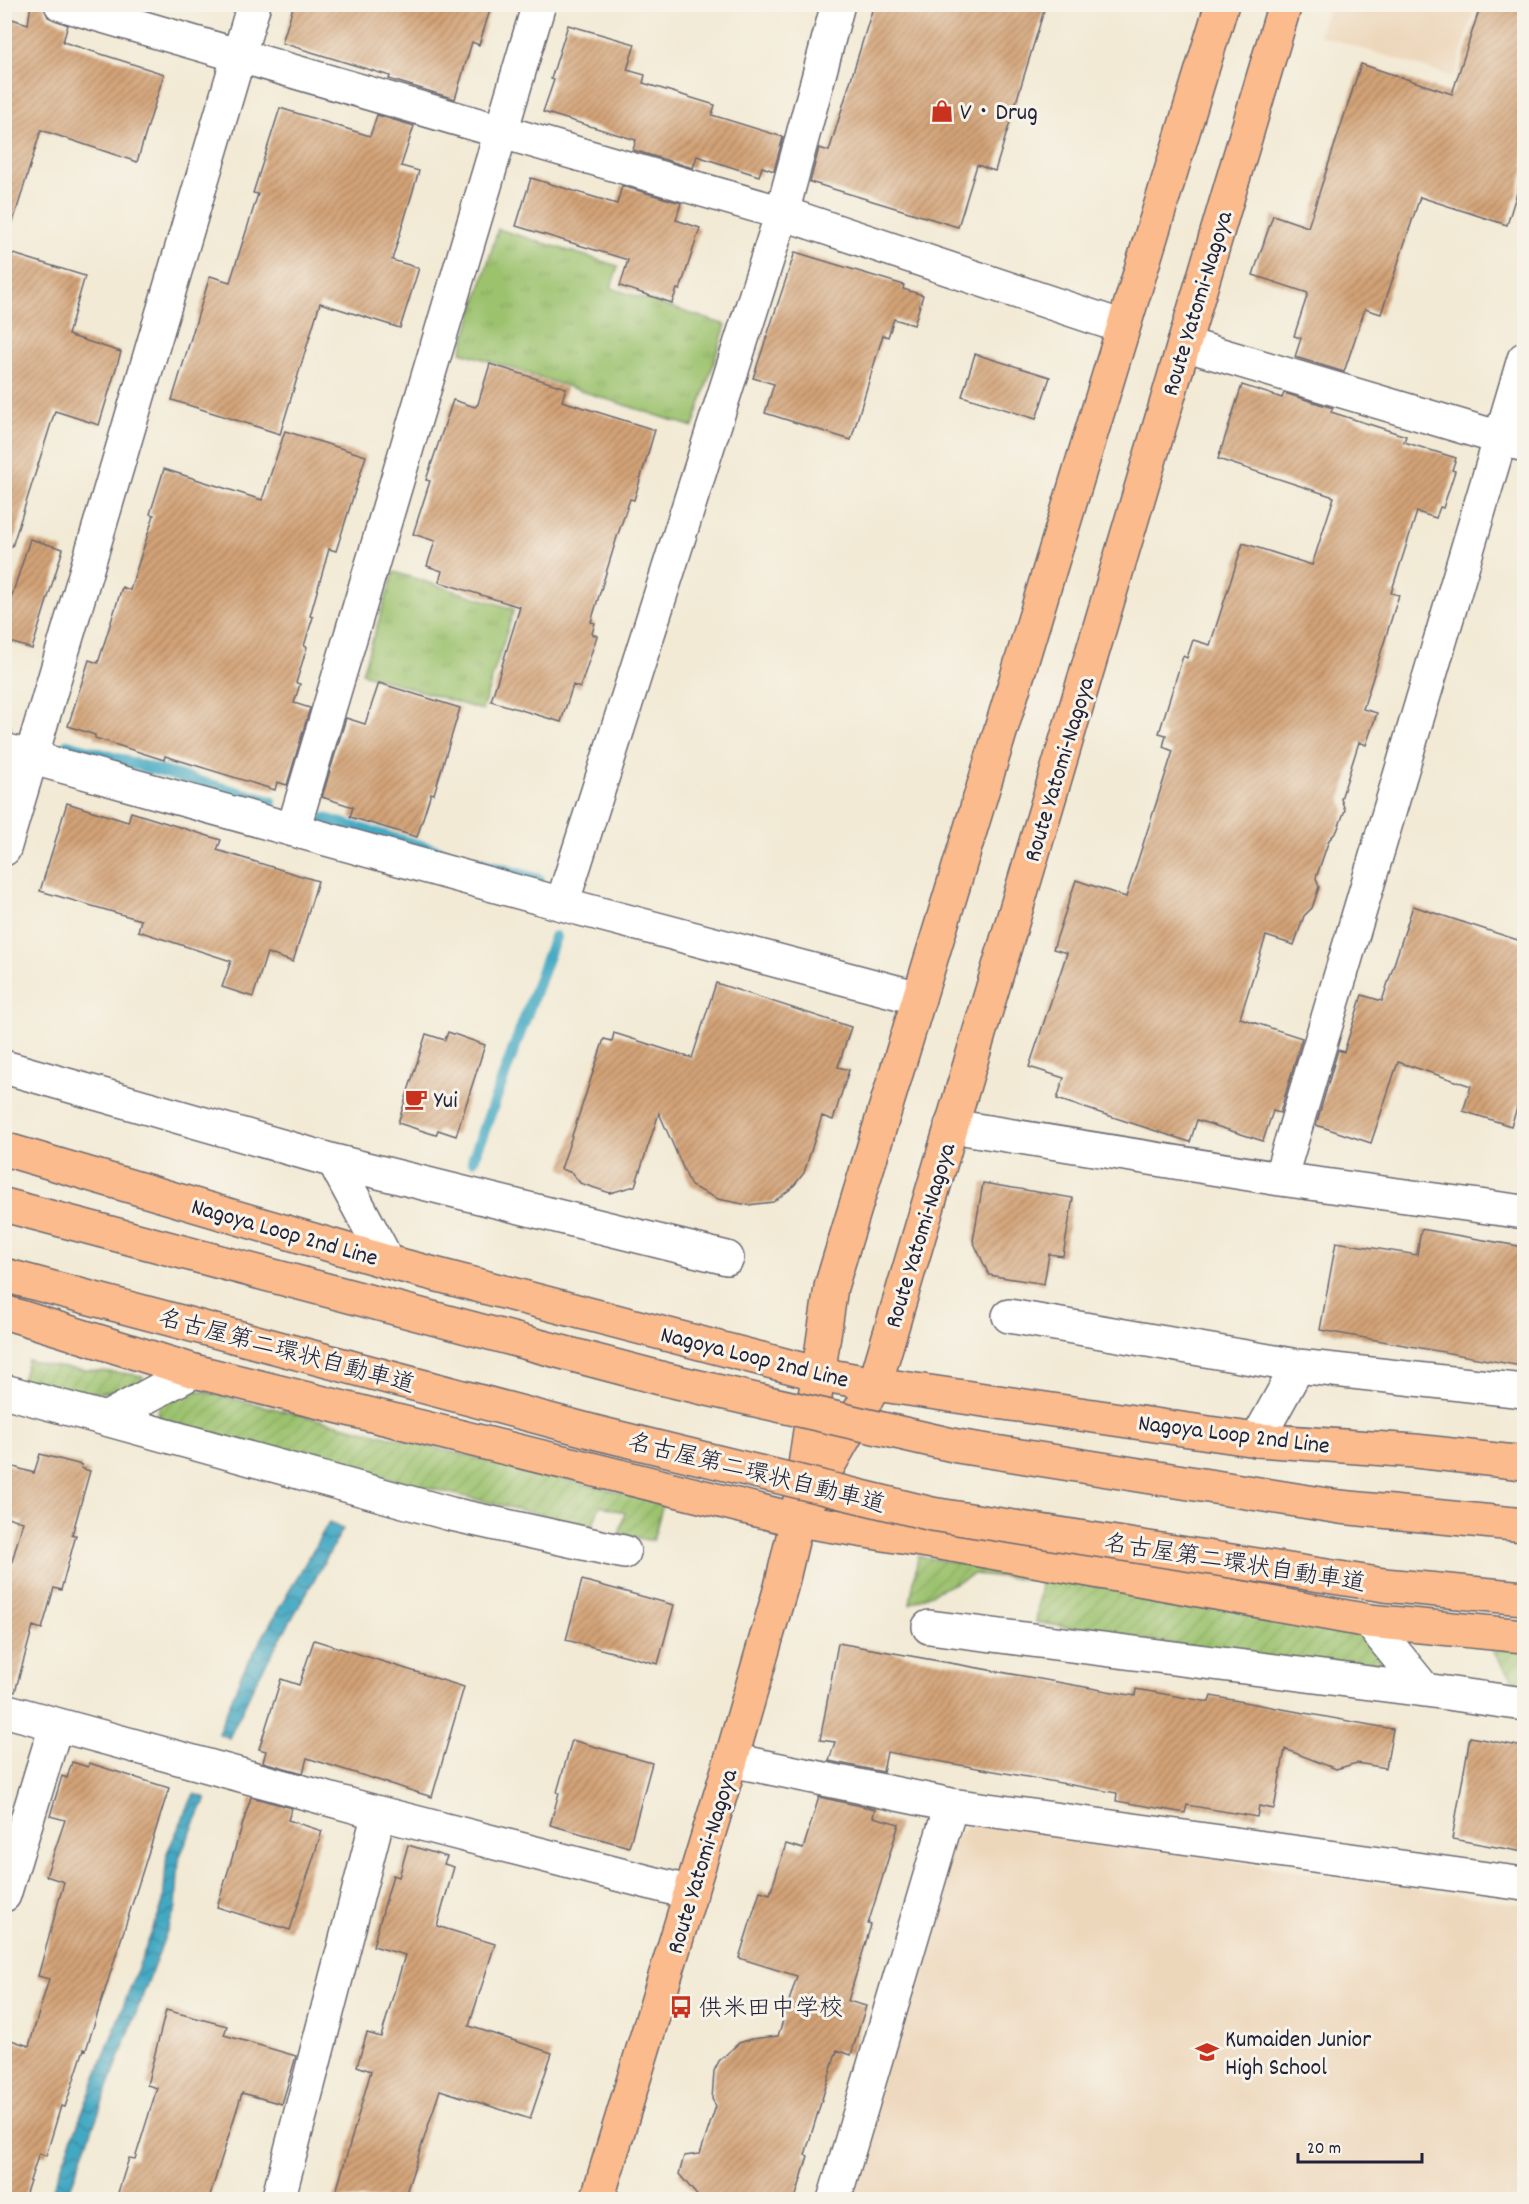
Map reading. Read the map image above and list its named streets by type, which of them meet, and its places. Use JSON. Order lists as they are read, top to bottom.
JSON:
{
  "streets": {
    "main road": ["Route Yatomi-Nagoya", "Nagoya Loop 2nd Line", "名古屋第二環状自動車道"]
  },
  "crossings": [
    ["Route Yatomi-Nagoya", "Nagoya Loop 2nd Line"]
  ],
  "places": {
    "shop": ["V・Drug"],
    "cafe": ["Yui"],
    "bus stop": ["供米田中学校"],
    "school or university": ["Kumaiden Junior High School"]
  },
  "scale_bar": "20 m"
}
